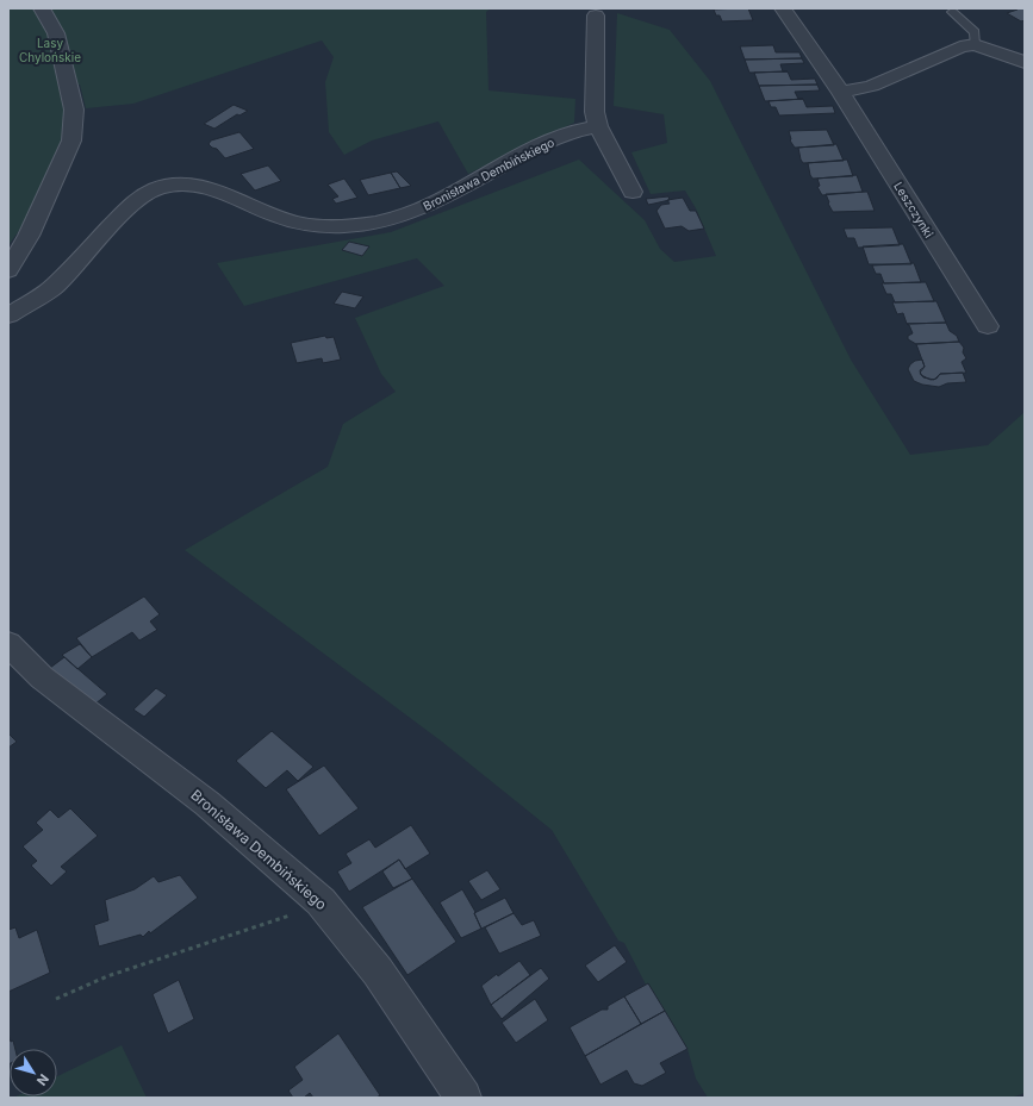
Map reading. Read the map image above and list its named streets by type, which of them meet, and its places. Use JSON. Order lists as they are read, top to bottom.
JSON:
{
  "streets": {
    "street": ["Bronisława Dembińskiego", "Leszczynki"]
  },
  "parks": ["Lasy Chylońskie"],
  "north": "bottom right"
}
